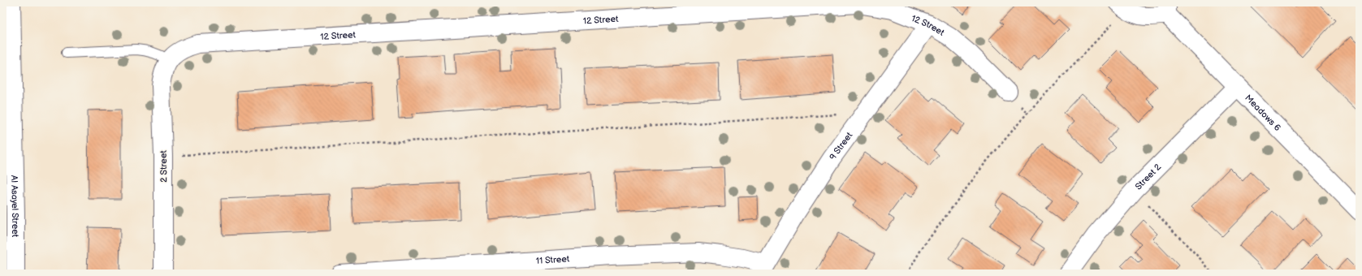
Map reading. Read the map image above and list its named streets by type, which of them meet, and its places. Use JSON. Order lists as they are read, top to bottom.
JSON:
{
  "streets": {
    "street": [
      "12 Street",
      "Meadows 6",
      "9 Street",
      "2 Street",
      "Street 2",
      "Al Asayel Street",
      "11 Street"
    ]
  },
  "crossings": [
    ["12 Street", "9 Street"],
    ["12 Street", "2 Street"],
    ["Meadows 6", "Street 2"],
    ["9 Street", "11 Street"]
  ]
}
